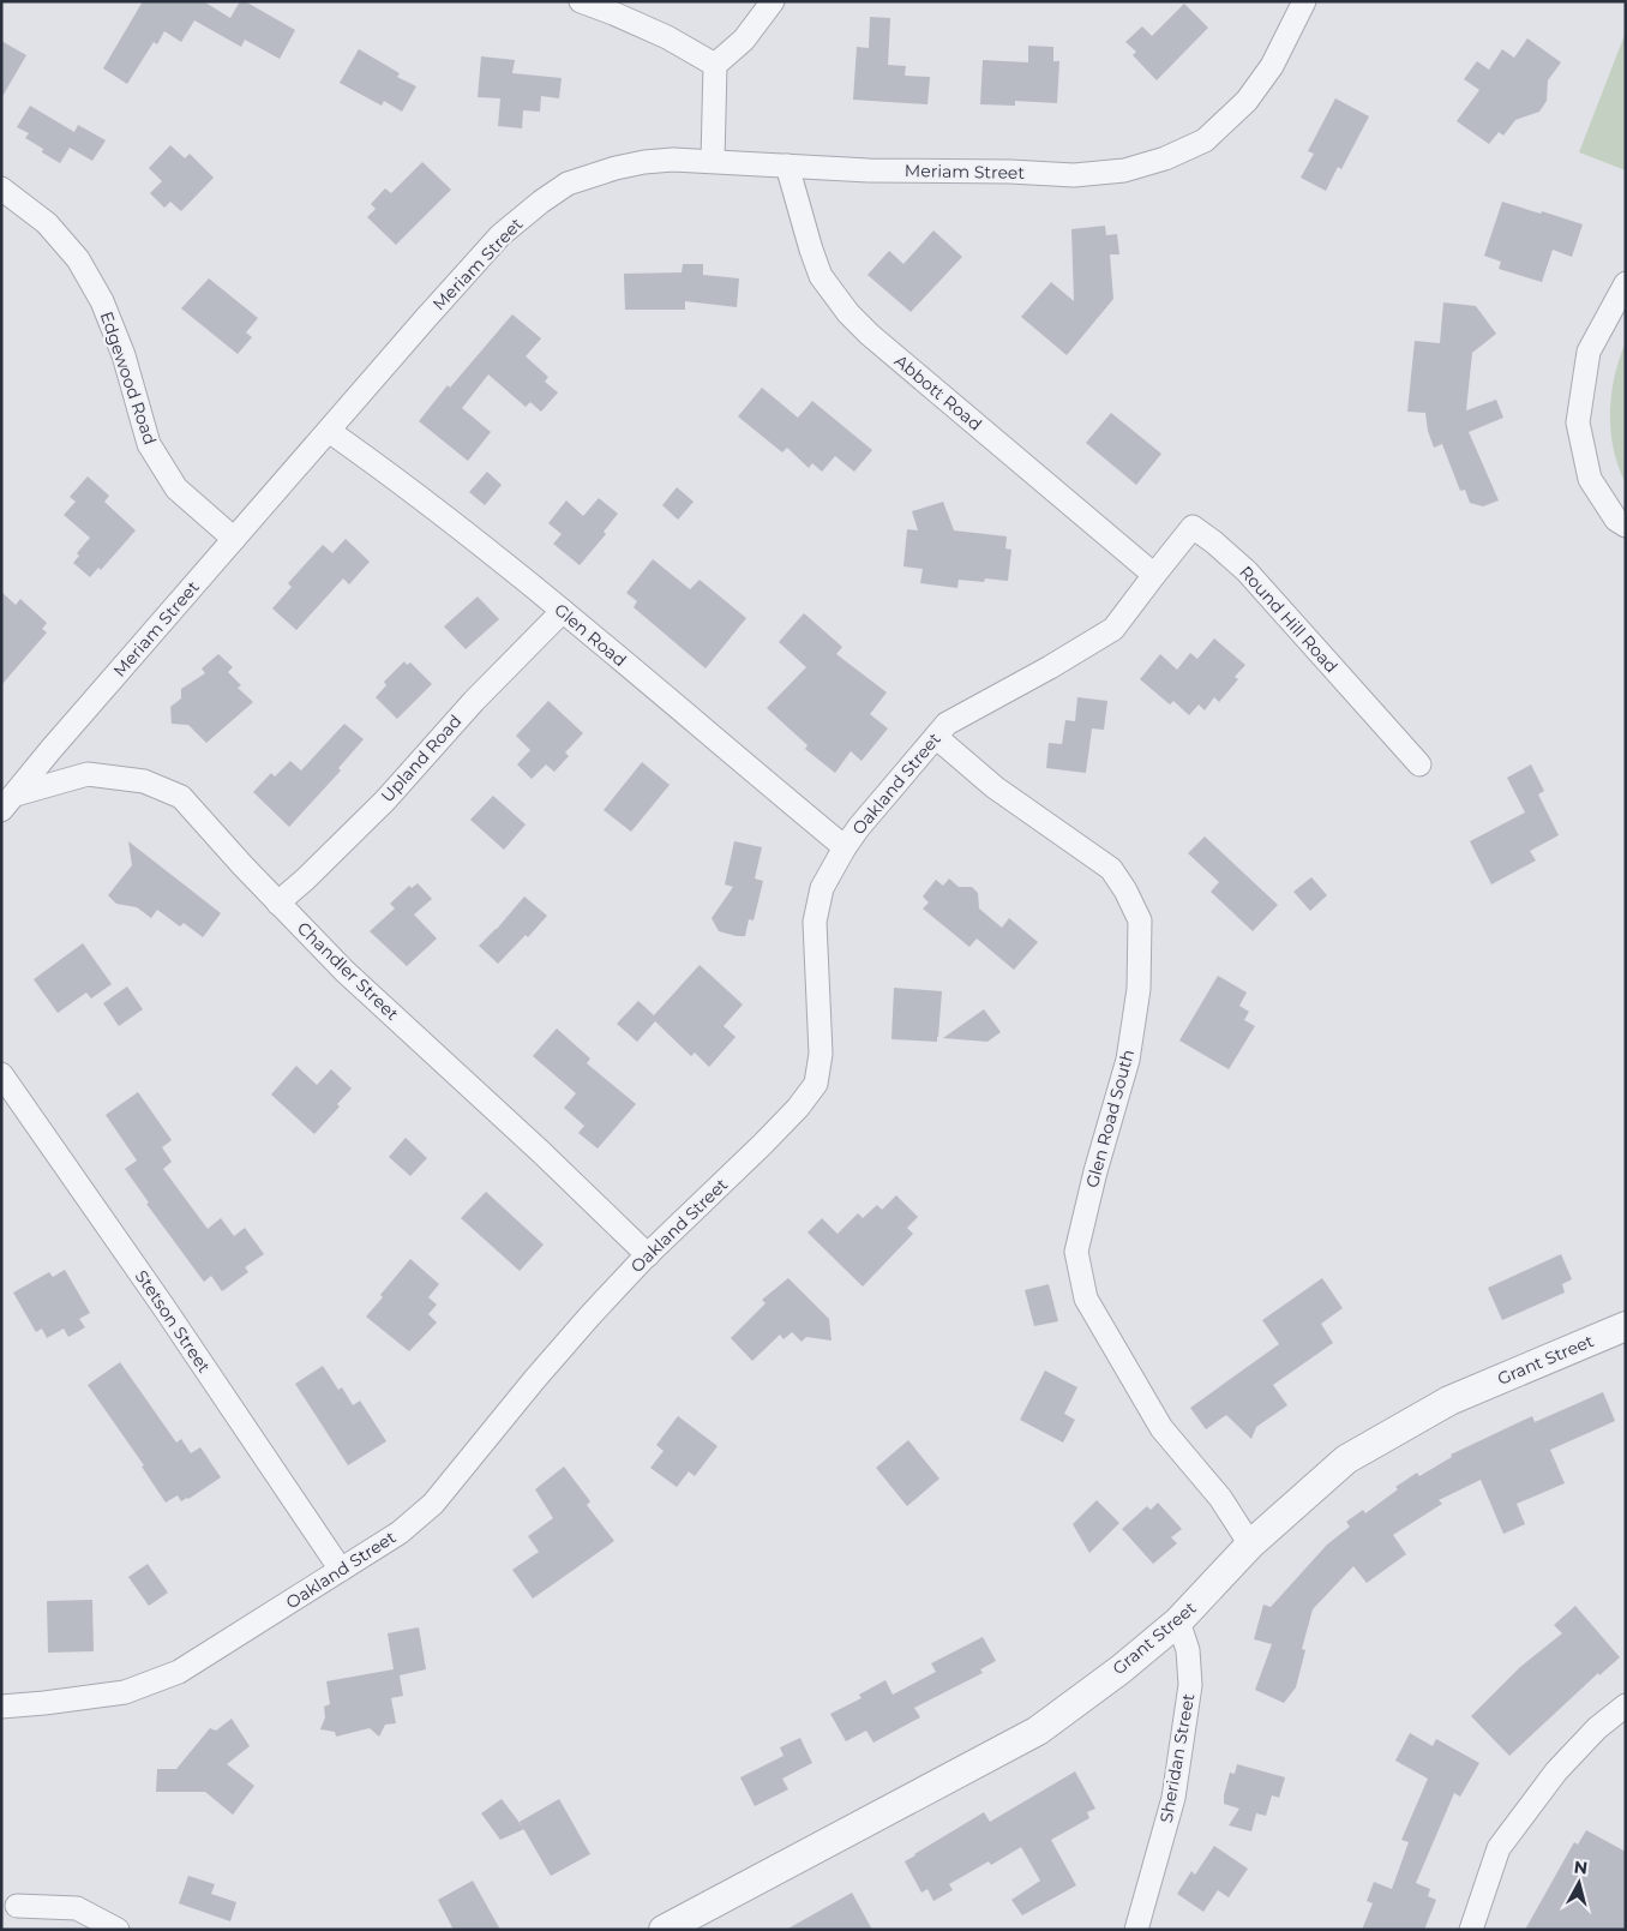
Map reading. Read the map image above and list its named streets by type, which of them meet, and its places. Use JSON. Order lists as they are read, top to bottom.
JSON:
{
  "streets": {
    "street": [
      "Meriam Street",
      "Edgewood Road",
      "Abbott Road",
      "Round Hill Road",
      "Glen Road",
      "Upland Road",
      "Oakland Street",
      "Chandler Street",
      "Glen Road South",
      "Stetson Street",
      "Grant Street",
      "Sheridan Street"
    ]
  },
  "crossings": [
    ["Meriam Street", "Edgewood Road"],
    ["Meriam Street", "Abbott Road"],
    ["Meriam Street", "Glen Road"],
    ["Meriam Street", "Chandler Street"],
    ["Abbott Road", "Round Hill Road"],
    ["Abbott Road", "Oakland Street"],
    ["Round Hill Road", "Oakland Street"],
    ["Glen Road", "Upland Road"],
    ["Glen Road", "Oakland Street"],
    ["Upland Road", "Chandler Street"],
    ["Oakland Street", "Chandler Street"],
    ["Oakland Street", "Glen Road South"],
    ["Oakland Street", "Stetson Street"],
    ["Glen Road South", "Grant Street"],
    ["Grant Street", "Sheridan Street"]
  ],
  "north": "top"
}
